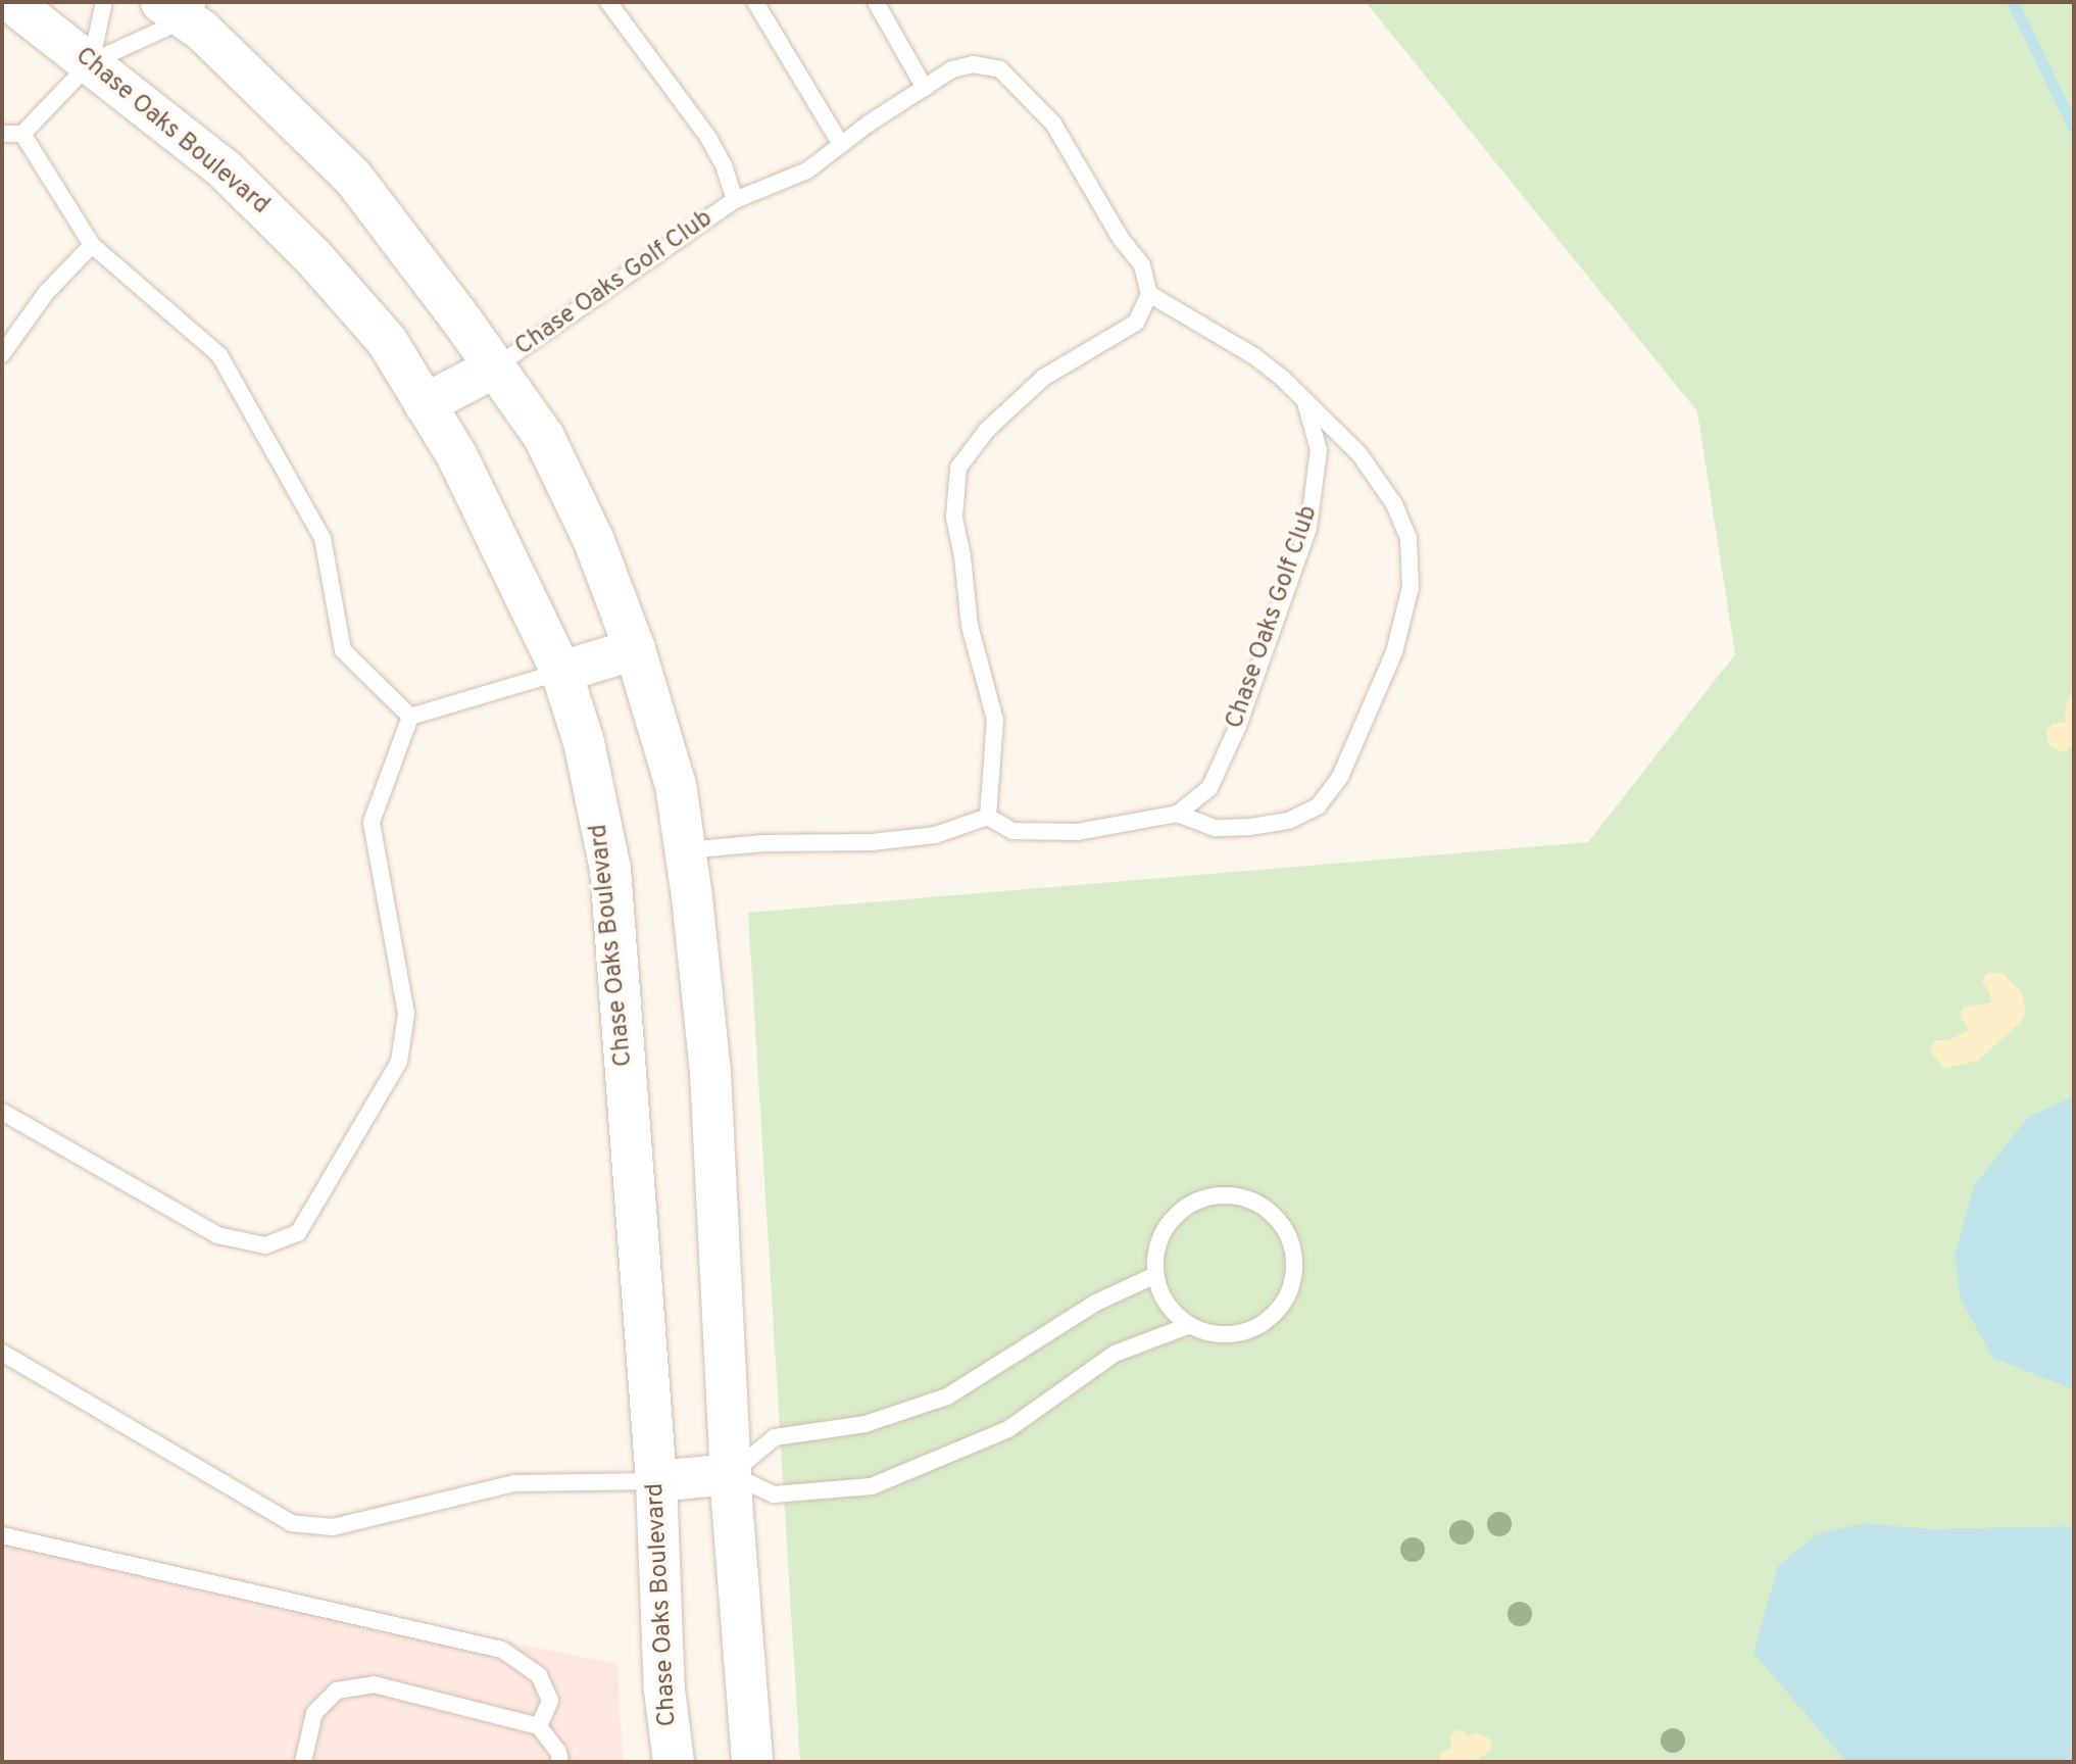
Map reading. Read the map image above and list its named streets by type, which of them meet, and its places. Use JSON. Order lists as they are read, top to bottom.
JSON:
{
  "streets": {
    "street": ["Chase Oaks Boulevard"],
    "lane": ["Chase Oaks Golf Club"]
  }
}
